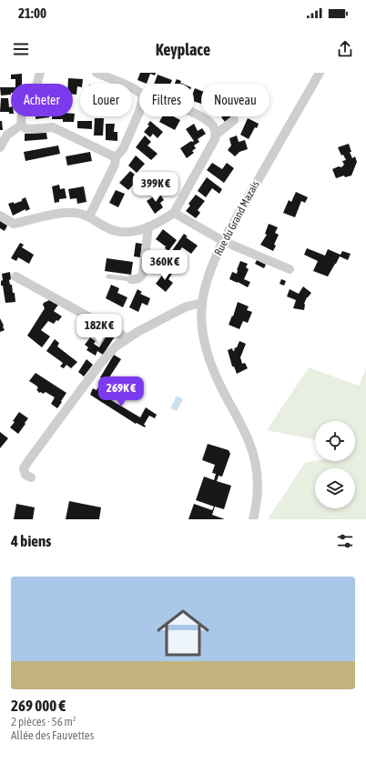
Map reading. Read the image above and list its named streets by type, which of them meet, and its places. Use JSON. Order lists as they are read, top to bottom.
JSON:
{
  "streets": {
    "street": ["Rue du Grand Mazais"]
  },
  "page": {
    "status": "21:00",
    "header": "Keyplace",
    "chip": [
      "Acheter",
      "Louer",
      "Filtres",
      "Nouveau"
    ],
    "price": [
      "399K €",
      "360K €",
      "182K €",
      "269K €"
    ],
    "heading": "4 biens",
    "list": [
      {
        "name": "269 000 €",
        "note": "2 pièces · 56 m² · Allée des Fauvettes"
      }
    ]
  }
}
